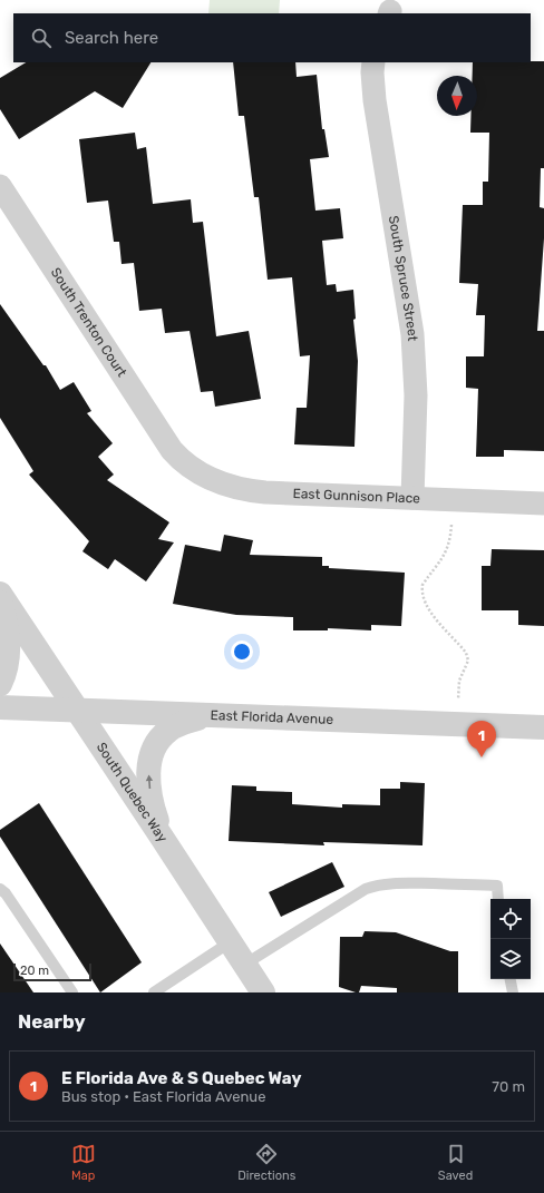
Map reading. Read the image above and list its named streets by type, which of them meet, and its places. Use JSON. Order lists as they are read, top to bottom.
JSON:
{
  "streets": {
    "street": [
      "South Spruce Street",
      "South Trenton Court",
      "East Gunnison Place",
      "East Florida Avenue",
      "South Quebec Way"
    ]
  },
  "crossings": [
    ["South Spruce Street", "East Gunnison Place"],
    ["South Trenton Court", "East Gunnison Place"],
    ["East Florida Avenue", "South Quebec Way"]
  ],
  "scale_bar": "20 m",
  "north": "bottom",
  "page": {
    "search": "Search here",
    "pins": "1",
    "scale": "20 m",
    "heading": "Nearby",
    "list": [
      {
        "mark": "1",
        "name": "E Florida Ave & S Quebec Way",
        "note": "Bus stop · East Florida Avenue",
        "value": "70 m"
      }
    ],
    "nav": ["Map", "Directions", "Saved"]
  }
}
